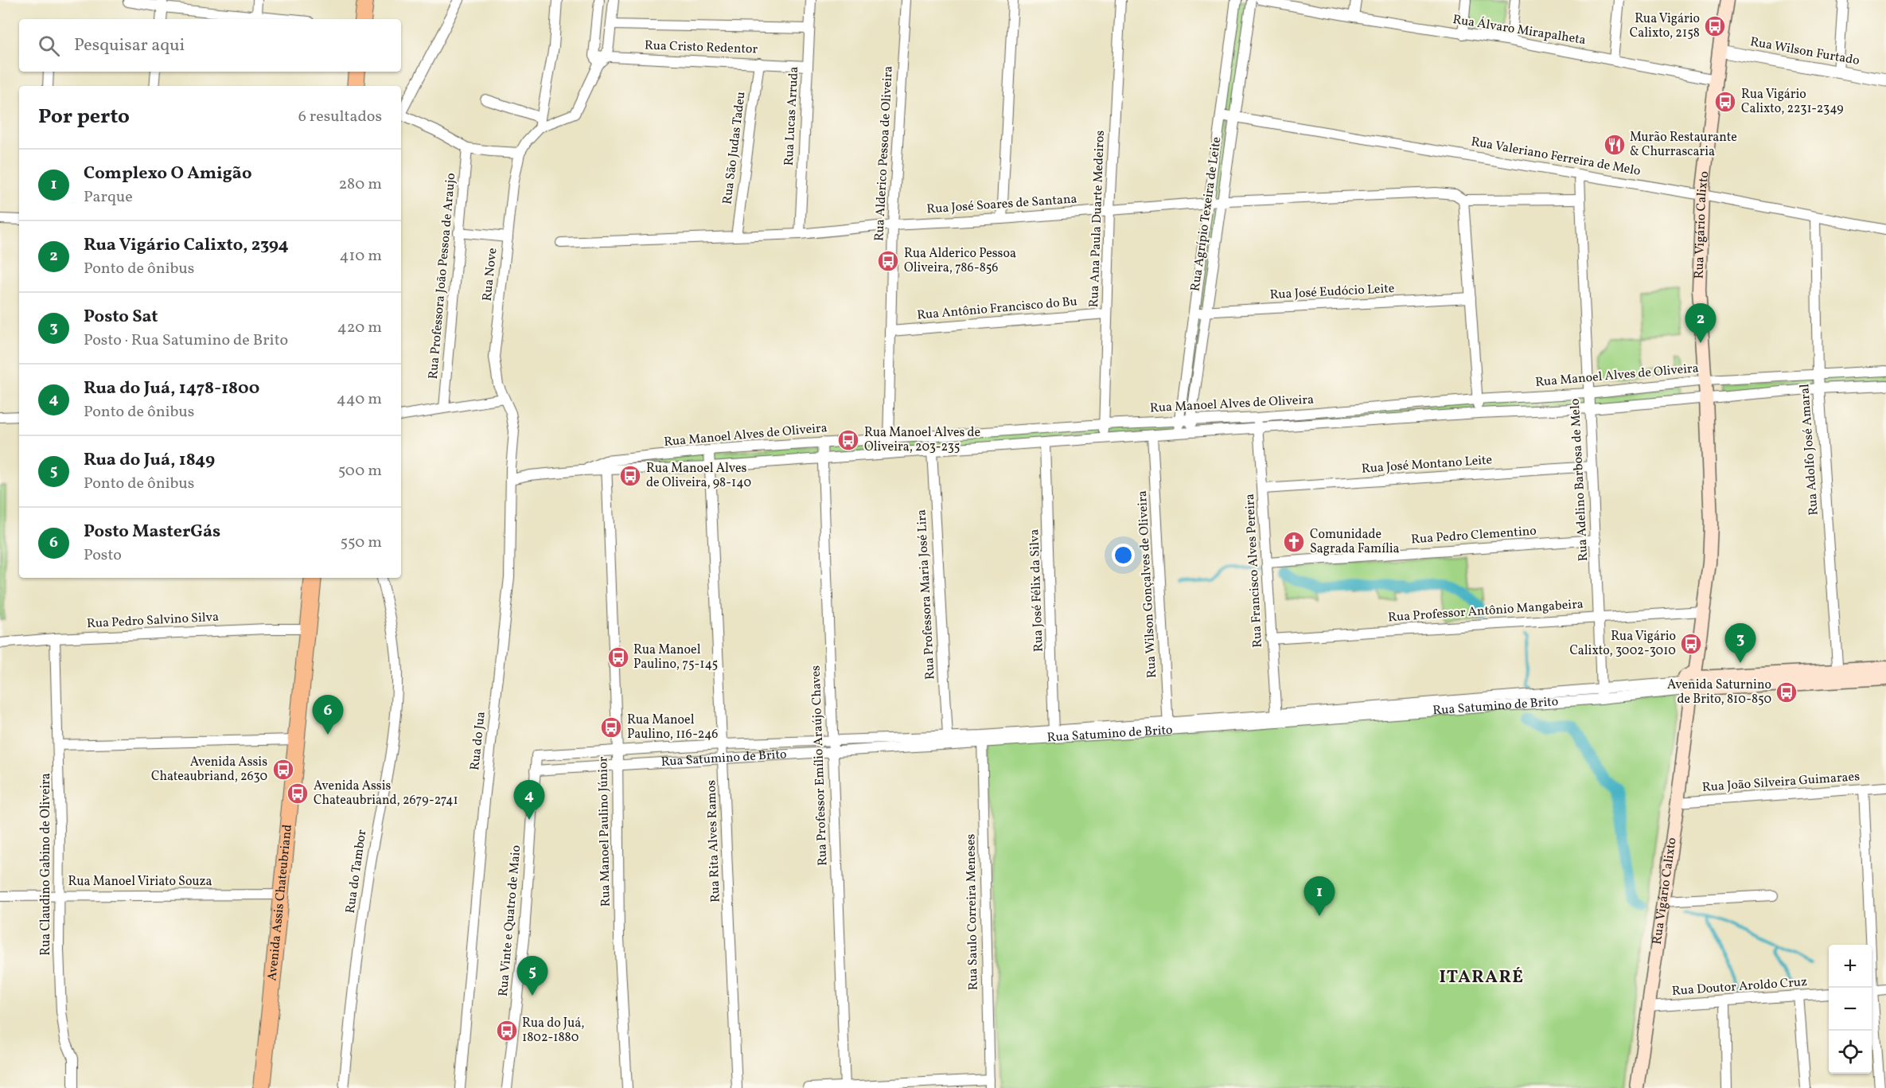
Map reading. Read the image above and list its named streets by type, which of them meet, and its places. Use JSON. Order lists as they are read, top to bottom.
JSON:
{
  "streets": {
    "main road": ["Rua Vigário Calixto", "Rua Satumino de Brito", "Avenida Assis Chateubriand"],
    "street": [
      "Rua Álvaro Mirapalheta",
      "Rua Cristo Redentor",
      "Rua Wilson Furtado",
      "Rua Lucas Arruda",
      "Rua São Judas Tadeu",
      "Rua Alderico Pessoa de Oliveira",
      "Rua Valeriano Ferreira de Melo",
      "Rua José Soares de Santana",
      "Rua Agrípio Texeira de Leite",
      "Rua Ana Paula Duarte Medeiros",
      "Rua Nove",
      "Rua Professora João Pessoa de Araujo",
      "Rua José Eudócio Leite",
      "Rua Antônio Francisco do Bu",
      "Rua Manoel Alves de Oliveira",
      "Rua Adolfo José Amaral",
      "Rua José Montano Leite",
      "Rua Adelino Barbosa de Melo",
      "Rua Pedro Clementino",
      "Rua Francisco Alves Pereira",
      "Rua Wilson Gonçalves de Oliveira",
      "Rua José Félix da Silva",
      "Rua Professora Maria José Lira",
      "Rua Professor Antônio Mangabeira",
      "Rua Pedro Salvino Silva",
      "Rua do Jua",
      "Rua Professor Emílio Araújo Chaves",
      "Rua João Silveira Guimaraes",
      "Rua Manoel Paulino Júnior",
      "Rua Rita Alves Ramos",
      "Rua Claudino Gabino de Oliveira",
      "Rua do Tambor",
      "Rua Manoel Viriato Souza",
      "Rua Saulo Correira Meneses",
      "Rua Vinte e Quatro de Maio",
      "Rua Doutor Aroldo Cruz"
    ]
  },
  "crossings": [
    ["Rua Álvaro Mirapalheta", "Rua Vigário Calixto"],
    ["Rua Cristo Redentor", "Rua Lucas Arruda"],
    ["Rua Cristo Redentor", "Rua São Judas Tadeu"],
    ["Rua Wilson Furtado", "Rua Vigário Calixto"],
    ["Rua Lucas Arruda", "Rua José Soares de Santana"],
    ["Rua São Judas Tadeu", "Rua José Soares de Santana"],
    ["Rua Alderico Pessoa de Oliveira", "Rua José Soares de Santana"],
    ["Rua Alderico Pessoa de Oliveira", "Rua Antônio Francisco do Bu"],
    ["Rua Alderico Pessoa de Oliveira", "Rua Manoel Alves de Oliveira"],
    ["Rua Valeriano Ferreira de Melo", "Rua Agrípio Texeira de Leite"],
    ["Rua Valeriano Ferreira de Melo", "Rua Vigário Calixto"],
    ["Rua Valeriano Ferreira de Melo", "Rua Adolfo José Amaral"],
    ["Rua Valeriano Ferreira de Melo", "Rua Adelino Barbosa de Melo"],
    ["Rua José Soares de Santana", "Rua Agrípio Texeira de Leite"],
    ["Rua José Soares de Santana", "Rua Ana Paula Duarte Medeiros"],
    ["Rua Agrípio Texeira de Leite", "Rua José Eudócio Leite"],
    ["Rua Agrípio Texeira de Leite", "Rua Manoel Alves de Oliveira"],
    ["Rua Ana Paula Duarte Medeiros", "Rua Antônio Francisco do Bu"],
    ["Rua Ana Paula Duarte Medeiros", "Rua Manoel Alves de Oliveira"],
    ["Rua Vigário Calixto", "Rua Manoel Alves de Oliveira"],
    ["Rua Vigário Calixto", "Rua Professor Antônio Mangabeira"],
    ["Rua Vigário Calixto", "Rua Satumino de Brito"],
    ["Rua Vigário Calixto", "Rua João Silveira Guimaraes"],
    ["Rua Vigário Calixto", "Rua Doutor Aroldo Cruz"],
    ["Rua Nove", "Rua do Jua"],
    ["Rua Manoel Alves de Oliveira", "Rua Adolfo José Amaral"],
    ["Rua Manoel Alves de Oliveira", "Rua Adelino Barbosa de Melo"],
    ["Rua Manoel Alves de Oliveira", "Rua Francisco Alves Pereira"],
    ["Rua Manoel Alves de Oliveira", "Rua Wilson Gonçalves de Oliveira"],
    ["Rua Manoel Alves de Oliveira", "Rua José Félix da Silva"],
    ["Rua Manoel Alves de Oliveira", "Rua Professora Maria José Lira"],
    ["Rua Manoel Alves de Oliveira", "Rua do Jua"],
    ["Rua Manoel Alves de Oliveira", "Rua Professor Emílio Araújo Chaves"],
    ["Rua Manoel Alves de Oliveira", "Rua Manoel Paulino Júnior"],
    ["Rua Manoel Alves de Oliveira", "Rua Rita Alves Ramos"],
    ["Rua Adolfo José Amaral", "Rua Satumino de Brito"],
    ["Rua José Montano Leite", "Rua Adelino Barbosa de Melo"],
    ["Rua José Montano Leite", "Rua Francisco Alves Pereira"],
    ["Rua Adelino Barbosa de Melo", "Rua Pedro Clementino"],
    ["Rua Adelino Barbosa de Melo", "Rua Professor Antônio Mangabeira"],
    ["Rua Adelino Barbosa de Melo", "Rua Satumino de Brito"],
    ["Rua Pedro Clementino", "Rua Francisco Alves Pereira"],
    ["Rua Francisco Alves Pereira", "Rua Professor Antônio Mangabeira"],
    ["Rua Francisco Alves Pereira", "Rua Satumino de Brito"],
    ["Rua Wilson Gonçalves de Oliveira", "Rua Satumino de Brito"],
    ["Rua José Félix da Silva", "Rua Satumino de Brito"],
    ["Rua Professora Maria José Lira", "Rua Satumino de Brito"],
    ["Rua Pedro Salvino Silva", "Rua Claudino Gabino de Oliveira"],
    ["Rua Pedro Salvino Silva", "Avenida Assis Chateubriand"],
    ["Rua Satumino de Brito", "Rua Professor Emílio Araújo Chaves"],
    ["Rua Satumino de Brito", "Rua Manoel Paulino Júnior"],
    ["Rua Satumino de Brito", "Rua Rita Alves Ramos"],
    ["Rua Satumino de Brito", "Rua Saulo Correira Meneses"],
    ["Rua Satumino de Brito", "Rua Vinte e Quatro de Maio"],
    ["Rua Claudino Gabino de Oliveira", "Rua Manoel Viriato Souza"],
    ["Rua Manoel Viriato Souza", "Avenida Assis Chateubriand"]
  ],
  "districts": ["ITARARÉ"],
  "places": {
    "bus stop": [
      "Rua Vigário Calixto, 2158",
      "Rua Vigário Calixto, 2231-2349",
      "Rua Alderico Pessoa Oliveira, 786-856",
      "Rua Manoel Alves de Oliveira, 203-235",
      "Rua Manoel Alves de Oliveira, 98-140",
      "Rua Vigário Calixto, 3002-3010",
      "Rua Manoel Paulino, 75-145",
      "Avenida Saturnino de Brito, 810-850",
      "Rua Manoel Paulino, 116-246",
      "Avenida Assis Chateaubriand, 2630",
      "Avenida Assis Chateaubriand, 2679-2741",
      "Rua do Juá, 1802-1880"
    ],
    "restaurant": ["Murão Restaurante & Churrascaria"],
    "church": ["Comunidade Sagrada Família"]
  },
  "page": {
    "search": "Pesquisar aqui",
    "heading": ["Por perto", "6 resultados"],
    "list": [
      {
        "mark": "1",
        "name": "Complexo O Amigão",
        "note": "Parque",
        "value": "280 m"
      },
      {
        "mark": "2",
        "name": "Rua Vigário Calixto, 2394",
        "note": "Ponto de ônibus",
        "value": "410 m"
      },
      {
        "mark": "3",
        "name": "Posto Sat",
        "note": "Posto · Rua Satumino de Brito",
        "value": "420 m"
      },
      {
        "mark": "4",
        "name": "Rua do Juá, 1478-1800",
        "note": "Ponto de ônibus",
        "value": "440 m"
      },
      {
        "mark": "5",
        "name": "Rua do Juá, 1849",
        "note": "Ponto de ônibus",
        "value": "500 m"
      },
      {
        "mark": "6",
        "name": "Posto MasterGás",
        "note": "Posto",
        "value": "550 m"
      }
    ],
    "pins": [
      "2",
      "3",
      "6",
      "4",
      "1",
      "5"
    ],
    "map_buttons": ["+", "−"]
  }
}
